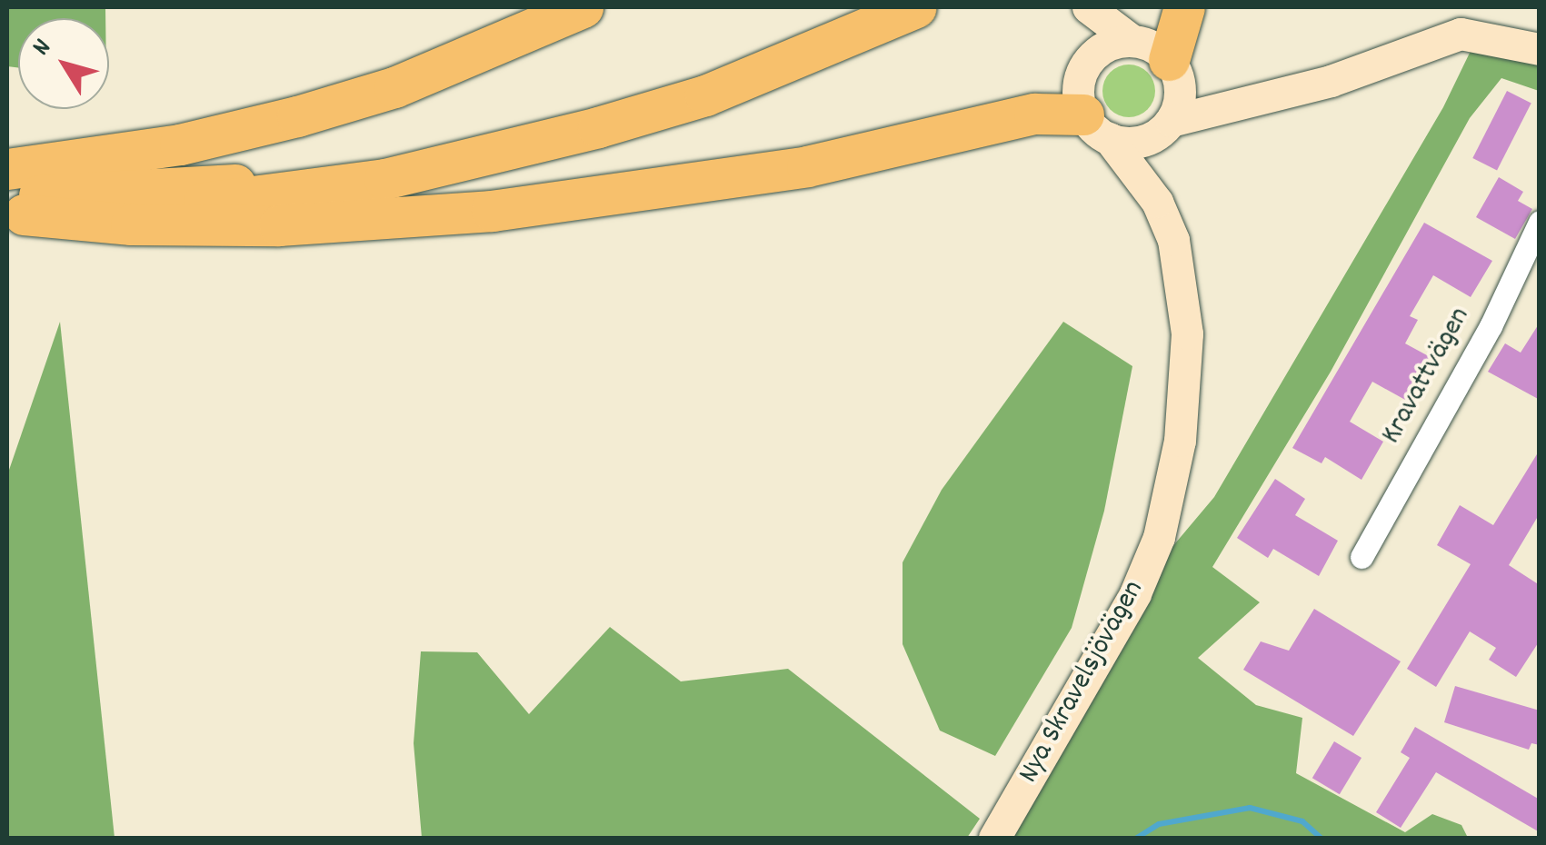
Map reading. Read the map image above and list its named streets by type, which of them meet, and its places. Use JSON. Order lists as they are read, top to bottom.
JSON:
{
  "streets": {
    "main road": ["Nya Skravelsjövägen"],
    "street": ["Kravattvägen"]
  },
  "north": "top left"
}
